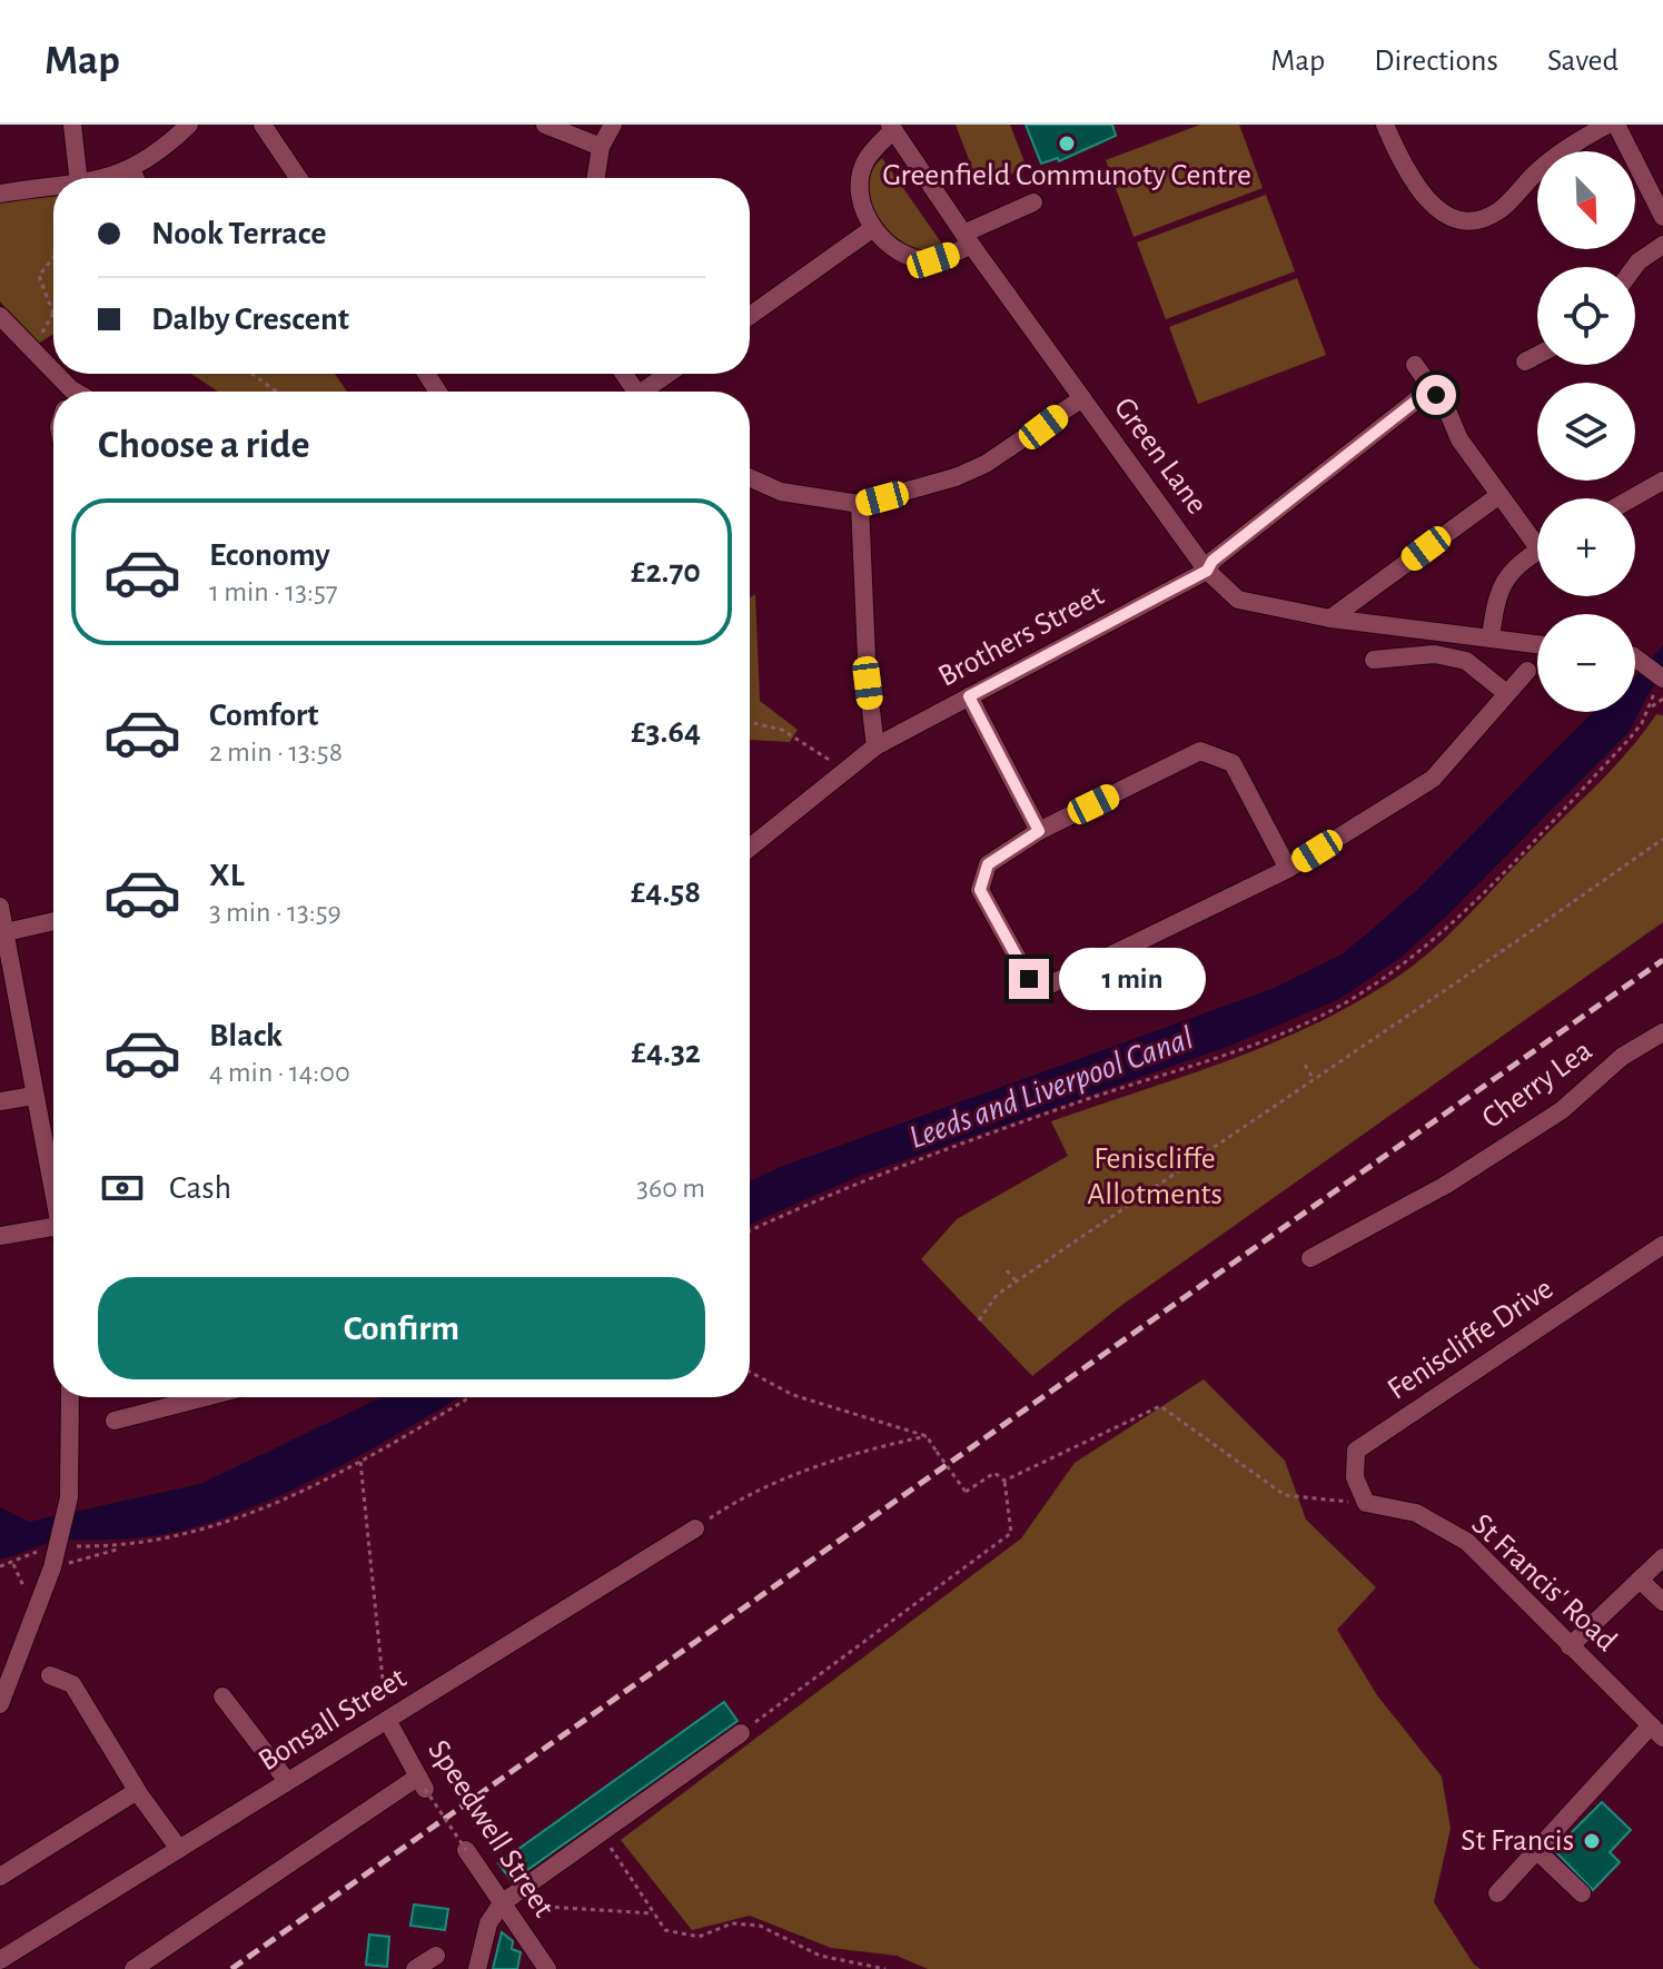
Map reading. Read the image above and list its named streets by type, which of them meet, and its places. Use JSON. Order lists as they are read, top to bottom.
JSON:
{
  "streets": {
    "street": [
      "Green Lane",
      "Brothers Street",
      "Cherry Lea",
      "Feniscliffe Drive",
      "St Francis' Road",
      "Bonsall Street",
      "Speedwell Street"
    ]
  },
  "crossings": [
    ["Green Lane", "Brothers Street"],
    ["Feniscliffe Drive", "St Francis' Road"],
    ["Bonsall Street", "Speedwell Street"]
  ],
  "water": ["Leeds and Liverpool Canal"],
  "parks": ["Feniscliffe Allotments"],
  "places": ["Greenfield Communoty Centre", "St Francis"],
  "north": "bottom right",
  "page": {
    "header": "Map",
    "nav": ["Map", "Directions", "Saved"],
    "map_buttons": ["+", "−"],
    "banner": ["Nook Terrace", "Dalby Crescent"],
    "heading": "Choose a ride",
    "list": [
      {
        "name": "Economy",
        "note": "1 min · 13:57",
        "value": "£2.70"
      },
      {
        "name": "Comfort",
        "note": "2 min · 13:58",
        "value": "£3.64"
      },
      {
        "name": "XL",
        "note": "3 min · 13:59",
        "value": "£4.58"
      },
      {
        "name": "Black",
        "note": "4 min · 14:00",
        "value": "£4.32"
      }
    ],
    "bubble": "1 min",
    "pay": ["Cash", "360 m"],
    "buttons": "Confirm"
  }
}
